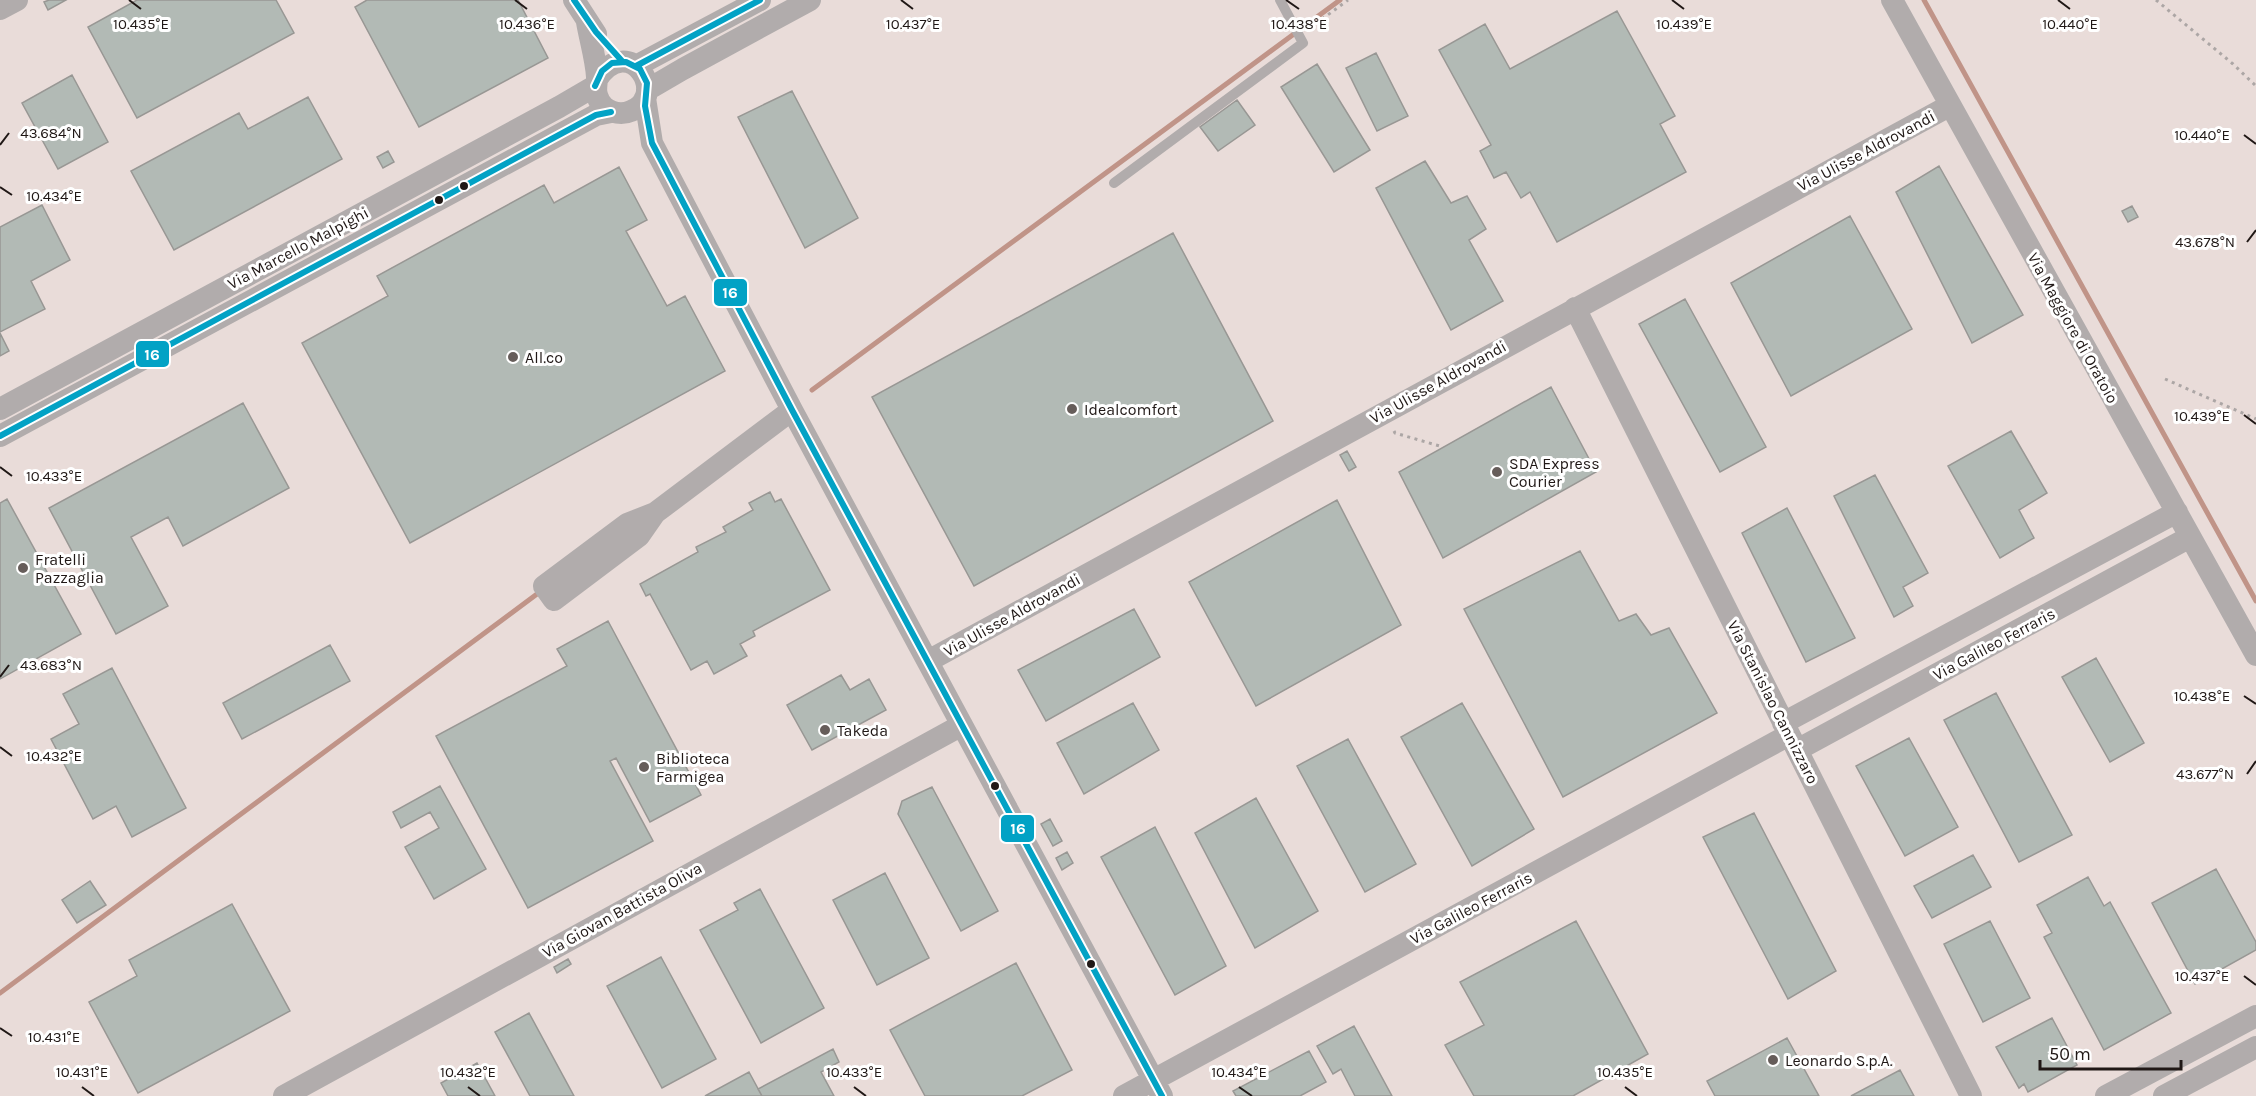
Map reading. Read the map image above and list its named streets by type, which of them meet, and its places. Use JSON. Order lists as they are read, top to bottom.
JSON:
{
  "streets": {
    "street": [
      "Via Ulisse Aldrovandi",
      "Via Marcello Malpighi",
      "Via Maggiore di Oratoio",
      "Via Galileo Ferraris",
      "Via Stanislao Cannizzaro",
      "Via Giovan Battista Oliva"
    ]
  },
  "crossings": [
    ["Via Ulisse Aldrovandi", "Via Maggiore di Oratoio"],
    ["Via Ulisse Aldrovandi", "Via Stanislao Cannizzaro"],
    ["Via Maggiore di Oratoio", "Via Galileo Ferraris"],
    ["Via Galileo Ferraris", "Via Stanislao Cannizzaro"]
  ],
  "places": [
    "All.co",
    "Idealcomfort",
    "SDA Express Courier",
    "Fratelli Pazzaglia",
    "Takeda",
    "Biblioteca Farmigea",
    "Leonardo S.p.A."
  ],
  "lines": ["transit line 16"],
  "scale_bar": "50 m",
  "coordinates": [
    "10.435°E",
    "10.436°E",
    "10.437°E",
    "10.438°E",
    "10.439°E",
    "10.440°E",
    "43.684°N",
    "10.434°E",
    "43.678°N",
    "10.433°E",
    "43.683°N",
    "10.432°E",
    "43.677°N",
    "10.431°E"
  ]
}
